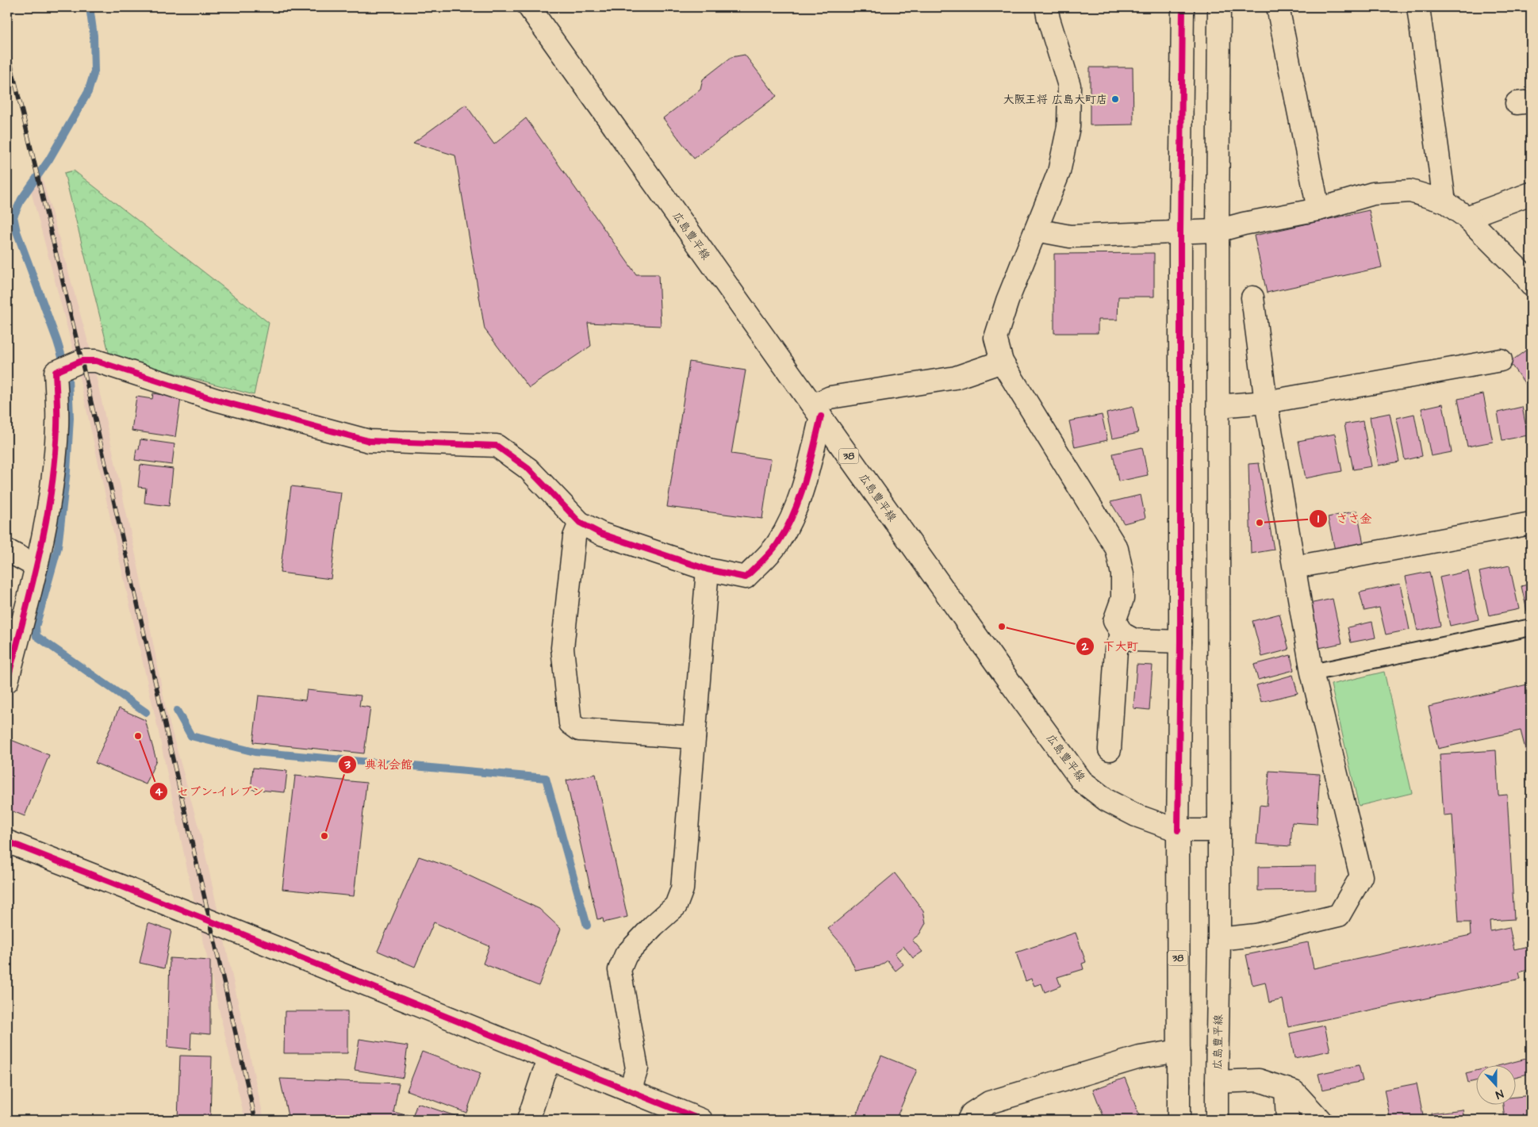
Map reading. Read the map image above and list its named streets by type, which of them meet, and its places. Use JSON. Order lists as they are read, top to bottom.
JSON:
{
  "streets": {
    "street": ["広島豊平線", "38"]
  },
  "crossings": [
    ["広島豊平線", "38"]
  ],
  "places": [
    "大阪王将 広島大町店",
    "ささ金",
    "下大町",
    "セブン-イレブン",
    "典礼会館"
  ],
  "north": "bottom"
}
